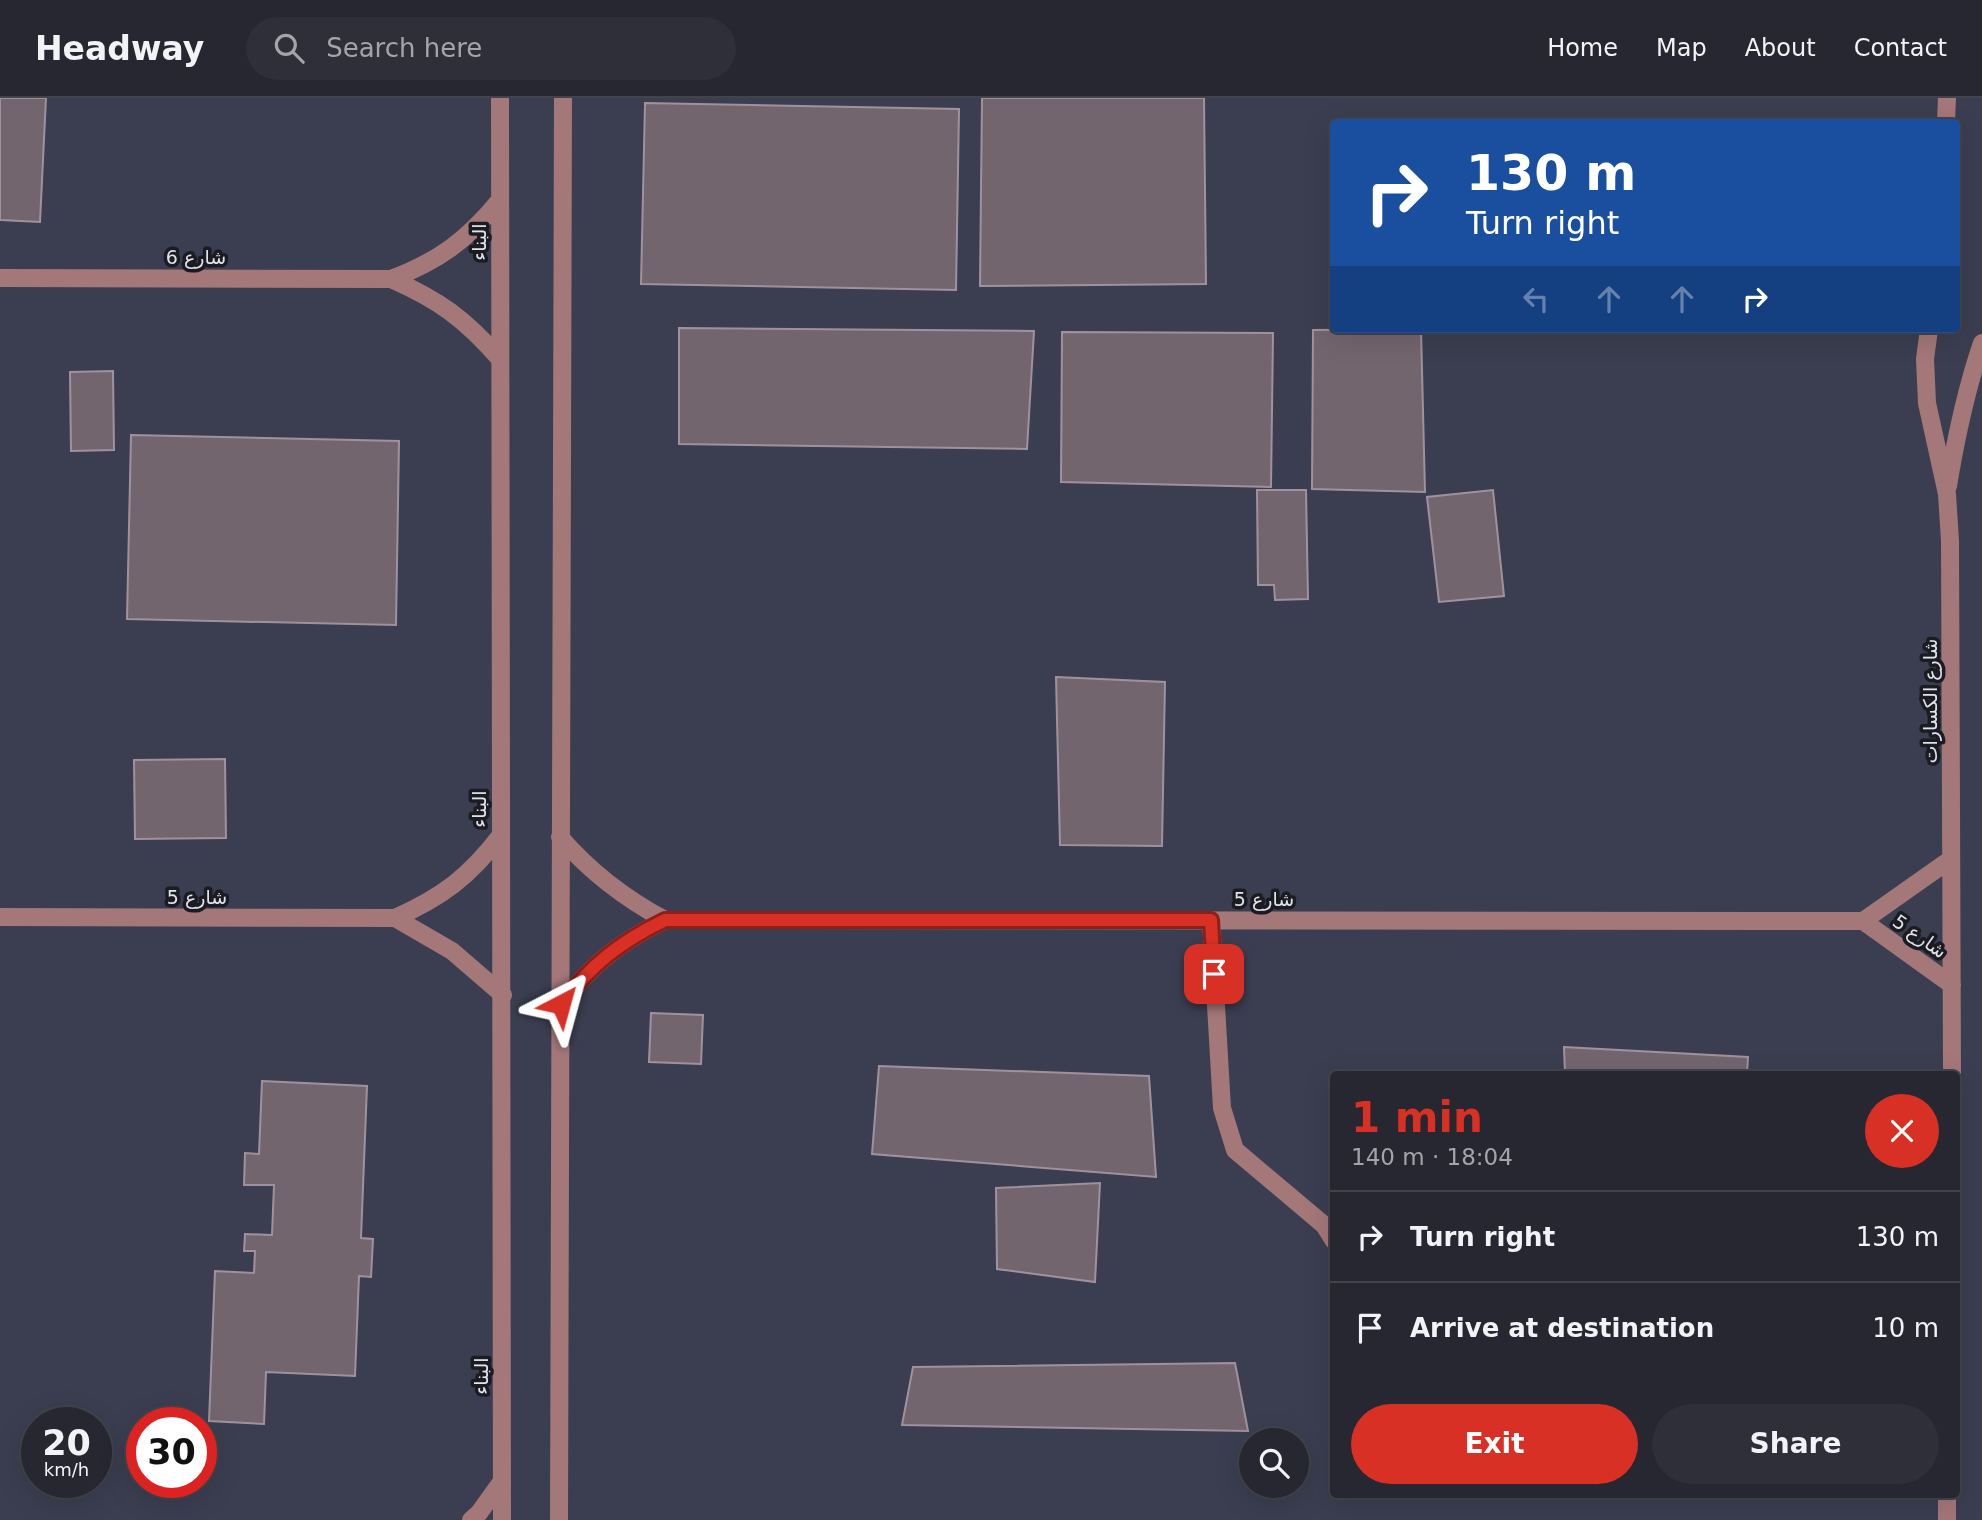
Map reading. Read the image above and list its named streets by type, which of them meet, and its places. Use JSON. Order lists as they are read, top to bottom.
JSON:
{
  "streets": {
    "street": [
      "البناء",
      "شارع 6",
      "شارع الكسارات",
      "شارع 5"
    ]
  },
  "crossings": [
    ["البناء", "شارع 6"],
    ["البناء", "شارع 5"],
    ["شارع الكسارات", "شارع 5"]
  ],
  "page": {
    "header": "Headway",
    "search": "Search here",
    "nav": [
      "Home",
      "Map",
      "About",
      "Contact"
    ],
    "turn": ["130 m", "Turn right"],
    "heading": ["1 min", "140 m · 18:04"],
    "list": [
      {
        "name": "Turn right",
        "value": "130 m"
      },
      {
        "name": "Arrive at destination",
        "value": "10 m"
      }
    ],
    "buttons": ["Exit", "Share"],
    "speed": "20 km/h",
    "limit": "30"
  }
}
